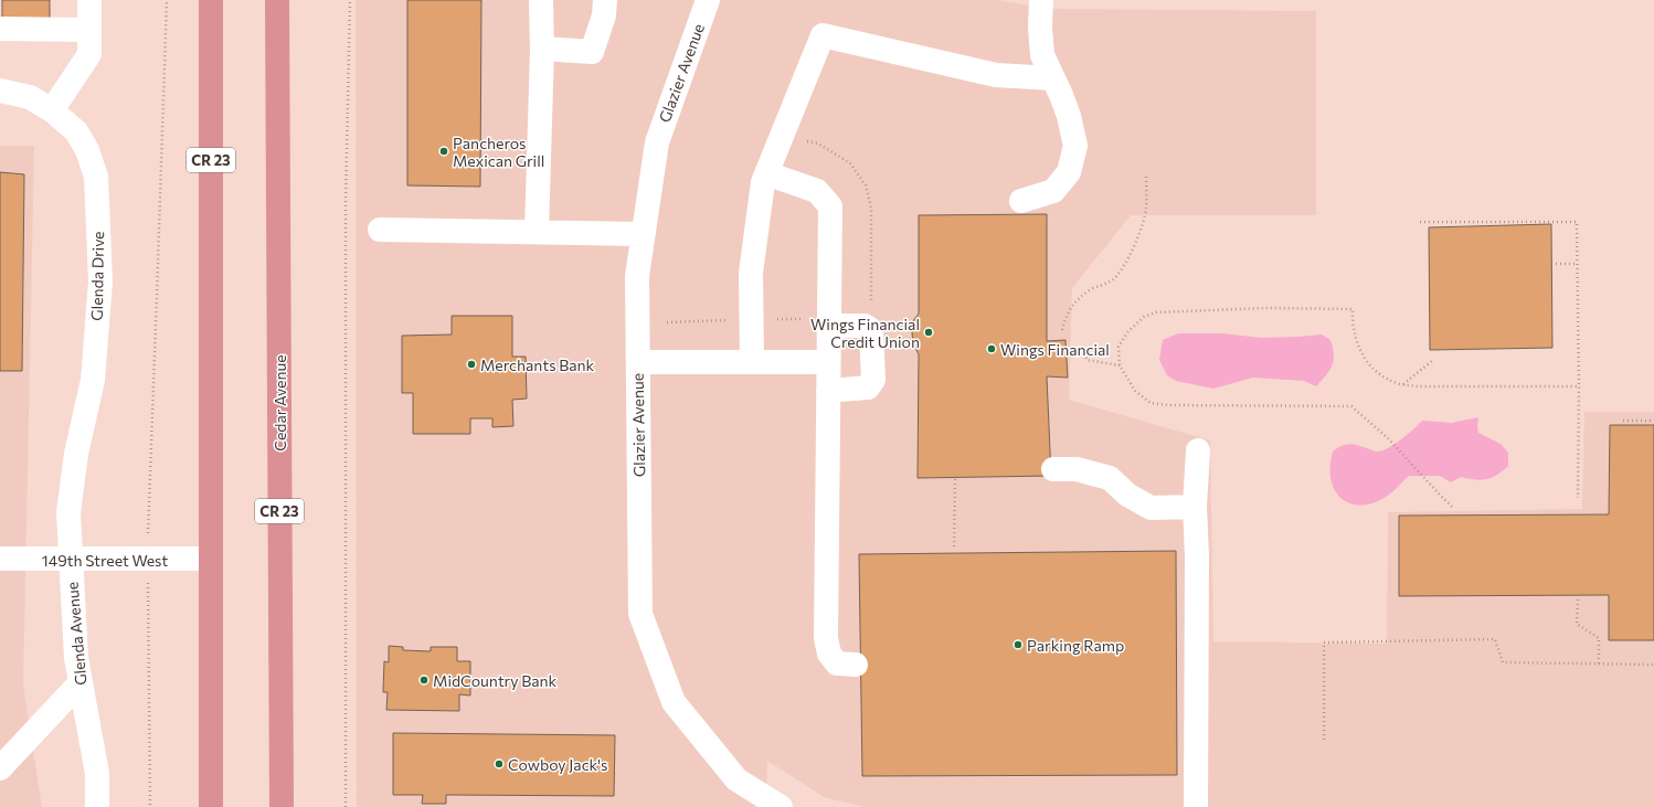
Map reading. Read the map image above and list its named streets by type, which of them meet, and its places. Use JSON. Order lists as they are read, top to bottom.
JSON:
{
  "streets": {
    "highway": ["CR 23", "Cedar Avenue"],
    "street": [
      "Glazier Avenue",
      "Glenda Drive",
      "149th Street West",
      "Glenda Avenue"
    ]
  },
  "crossings": [
    ["CR 23", "149th Street West"],
    ["Glenda Drive", "Glenda Avenue"],
    ["149th Street West", "Glenda Avenue"]
  ],
  "places": [
    "Pancheros Mexican Grill",
    "Wings Financial Credit Union",
    "Wings Financial",
    "Merchants Bank",
    "Parking Ramp",
    "MidCountry Bank",
    "Cowboy Jack's"
  ]
}
